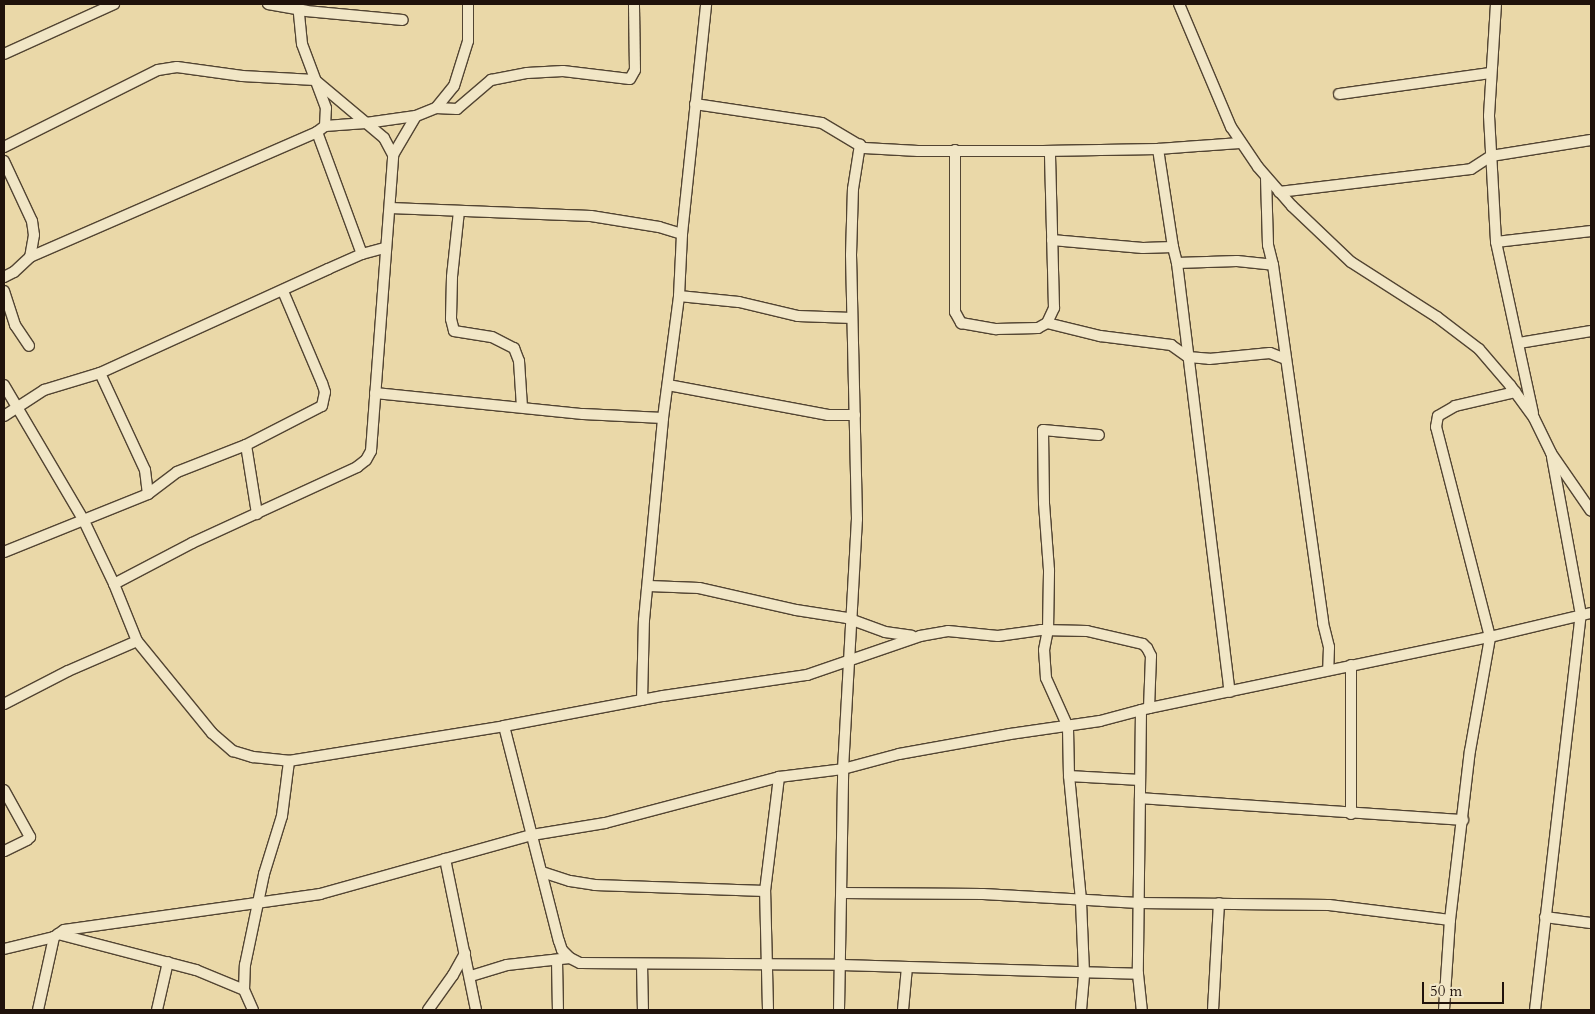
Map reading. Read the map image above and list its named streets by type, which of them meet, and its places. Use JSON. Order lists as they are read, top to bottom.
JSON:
{
  "scale_bar": "50 m"
}
